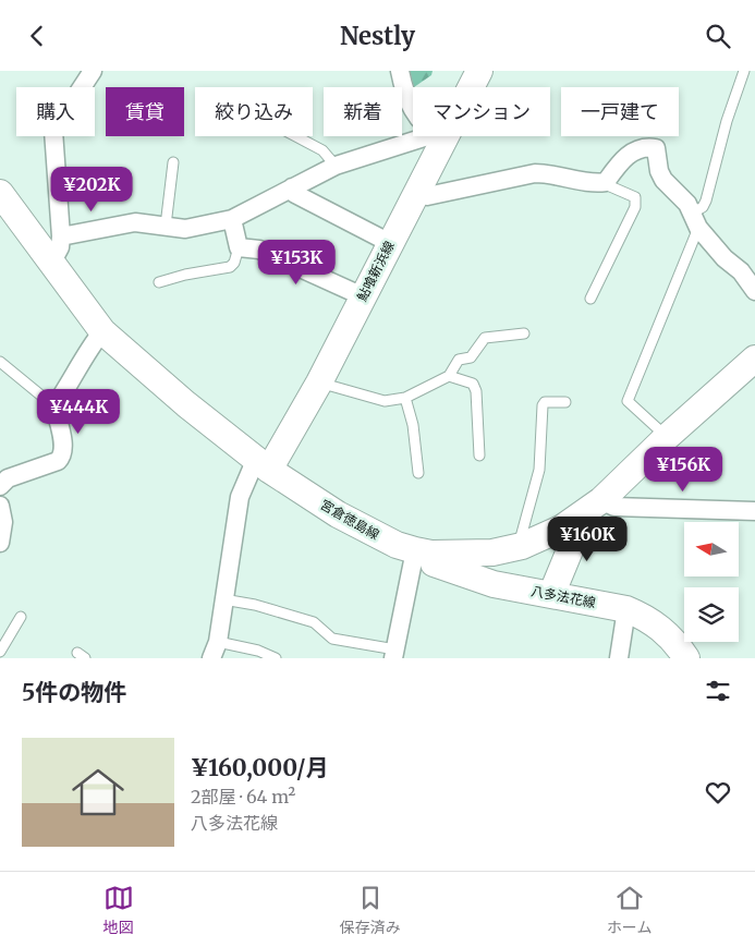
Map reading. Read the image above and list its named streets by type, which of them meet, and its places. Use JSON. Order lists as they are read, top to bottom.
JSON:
{
  "streets": {
    "main road": ["鮎喰新浜線", "宮倉徳島線", "八多法花線"]
  },
  "crossings": [
    ["鮎喰新浜線", "宮倉徳島線"],
    ["宮倉徳島線", "八多法花線"]
  ],
  "north": "left",
  "page": {
    "header": "Nestly",
    "chip": [
      "購入",
      "賃貸",
      "絞り込み",
      "新着",
      "マンション",
      "一戸建て"
    ],
    "price": [
      "¥202K",
      "¥153K",
      "¥444K",
      "¥156K",
      "¥160K"
    ],
    "heading": "5件の物件",
    "list": [
      {
        "name": "¥160,000/月",
        "note": "2部屋 · 64 m² · 八多法花線"
      }
    ],
    "tabs": ["地図", "保存済み", "ホーム"]
  }
}
